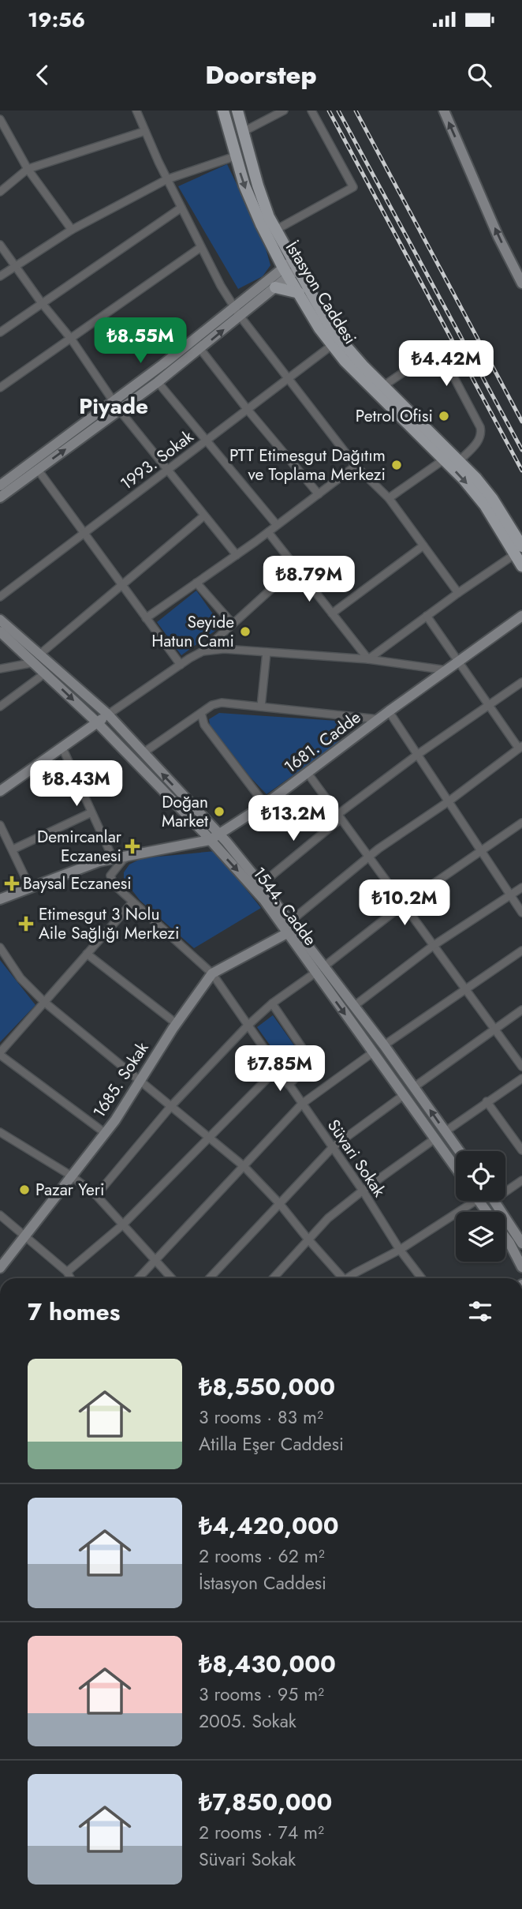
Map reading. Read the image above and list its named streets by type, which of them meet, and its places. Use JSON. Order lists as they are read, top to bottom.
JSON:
{
  "streets": {
    "main road": [
      "İstasyon Caddesi",
      "1681. Cadde",
      "1544. Cadde",
      "1685. Sokak"
    ],
    "street": ["1993. Sokak", "Süvari Sokak"]
  },
  "crossings": [
    ["İstasyon Caddesi", "1993. Sokak"],
    ["1681. Cadde", "1544. Cadde"],
    ["1681. Cadde", "Süvari Sokak"],
    ["1544. Cadde", "1685. Sokak"],
    ["1685. Sokak", "Süvari Sokak"]
  ],
  "districts": ["Piyade"],
  "places": {
    "other": [
      "Petrol Ofisi",
      "PTT Etimesgut Dağıtım ve Toplama Merkezi",
      "Seyide Hatun Cami",
      "Doğan Market",
      "Pazar Yeri"
    ],
    "health": ["Demircanlar Eczanesi", "Baysal Eczanesi", "Etimesgut 3 Nolu Aile Sağlığı Merkezi"]
  },
  "page": {
    "status": "19:56",
    "header": "Doorstep",
    "price": [
      "₺8.55M",
      "₺4.42M",
      "₺8.79M",
      "₺8.43M",
      "₺13.2M",
      "₺10.2M",
      "₺7.85M"
    ],
    "heading": "7 homes",
    "list": [
      {
        "name": "₺8,550,000",
        "note": "3 rooms · 83 m² · Atilla Eşer Caddesi"
      },
      {
        "name": "₺4,420,000",
        "note": "2 rooms · 62 m² · İstasyon Caddesi"
      },
      {
        "name": "₺8,430,000",
        "note": "3 rooms · 95 m² · 2005. Sokak"
      },
      {
        "name": "₺7,850,000",
        "note": "2 rooms · 74 m² · Süvari Sokak"
      }
    ]
  }
}
